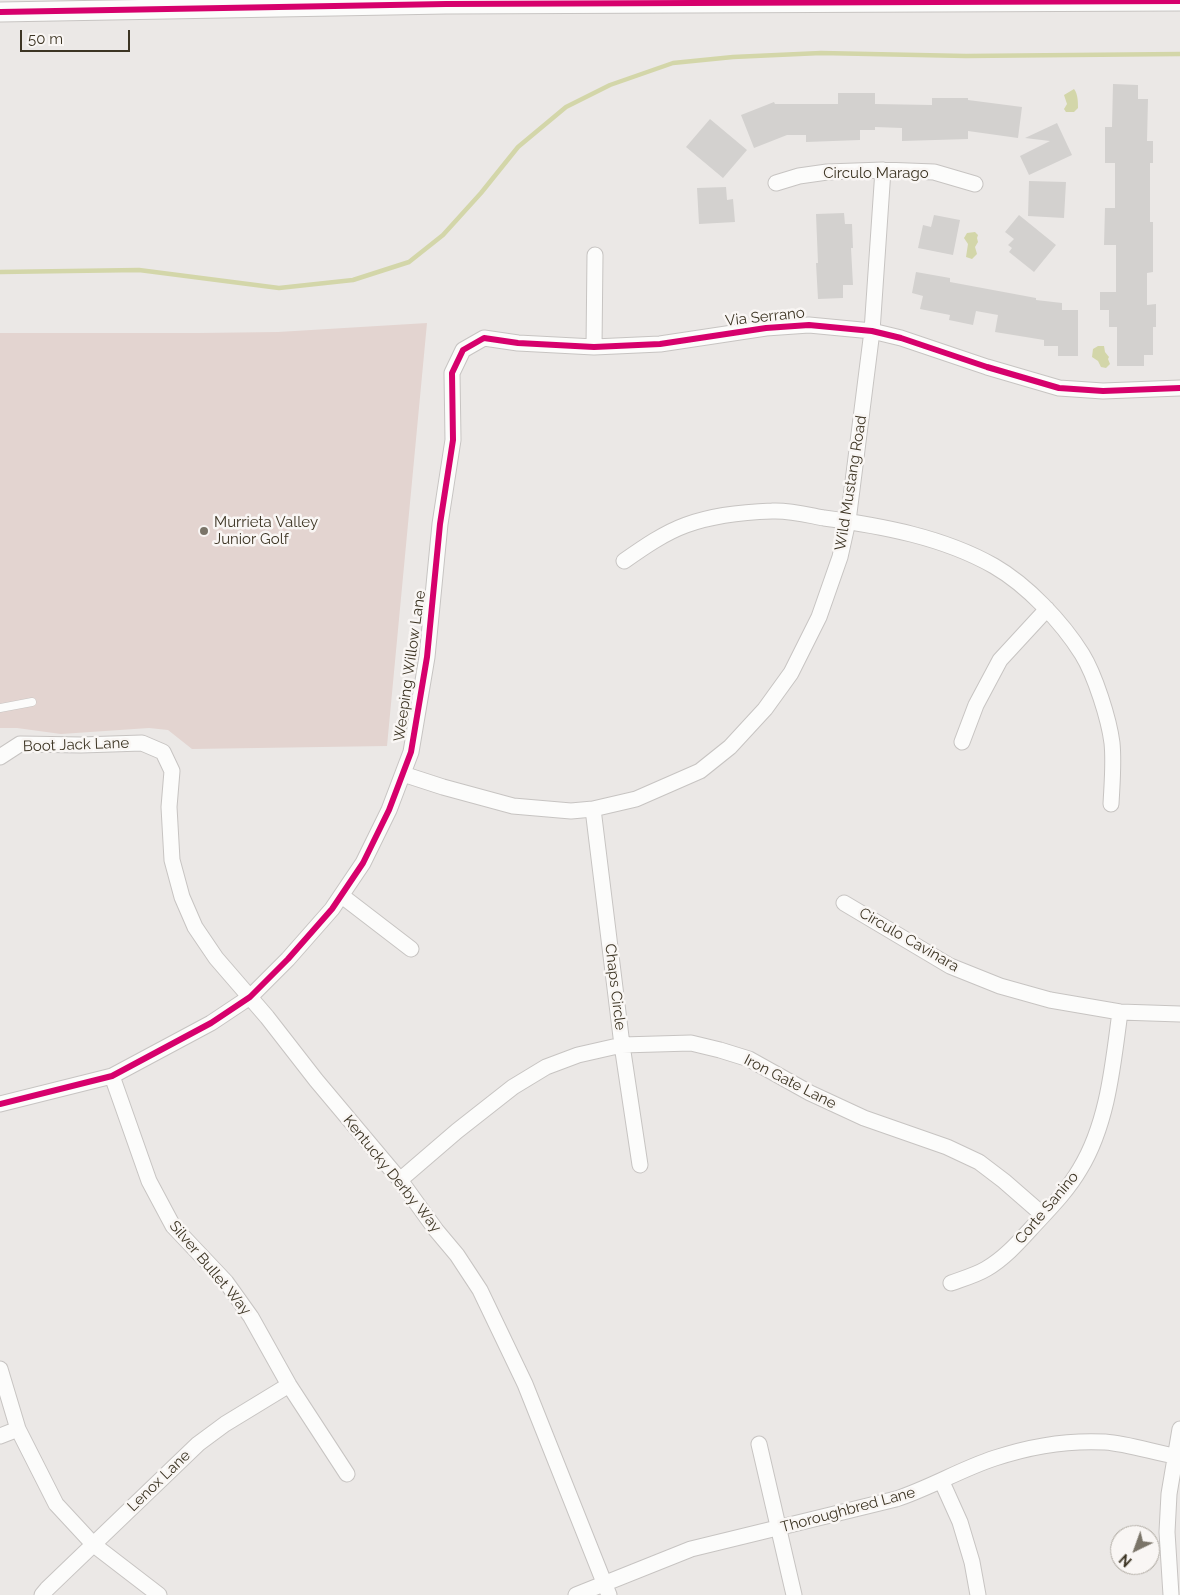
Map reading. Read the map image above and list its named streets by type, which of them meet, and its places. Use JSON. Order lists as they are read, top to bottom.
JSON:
{
  "streets": {
    "street": [
      "Circulo Marago",
      "Via Serrano",
      "Wild Mustang Road",
      "Weeping Willow Lane",
      "Boot Jack Lane",
      "Circulo Cavinara",
      "Chaps Circle",
      "Iron Gate Lane",
      "Kentucky Derby Way",
      "Corte Sanino",
      "Silver Bullet Way",
      "Lenox Lane",
      "Thoroughbred Lane"
    ]
  },
  "crossings": [
    ["Circulo Marago", "Wild Mustang Road"],
    ["Via Serrano", "Wild Mustang Road"],
    ["Via Serrano", "Weeping Willow Lane"],
    ["Wild Mustang Road", "Weeping Willow Lane"],
    ["Wild Mustang Road", "Chaps Circle"],
    ["Weeping Willow Lane", "Kentucky Derby Way"],
    ["Weeping Willow Lane", "Silver Bullet Way"],
    ["Boot Jack Lane", "Kentucky Derby Way"],
    ["Circulo Cavinara", "Corte Sanino"],
    ["Chaps Circle", "Iron Gate Lane"],
    ["Iron Gate Lane", "Kentucky Derby Way"],
    ["Iron Gate Lane", "Corte Sanino"],
    ["Kentucky Derby Way", "Thoroughbred Lane"],
    ["Silver Bullet Way", "Lenox Lane"]
  ],
  "places": ["Murrieta Valley Junior Golf"],
  "scale_bar": "50 m",
  "north": "bottom left"
}
